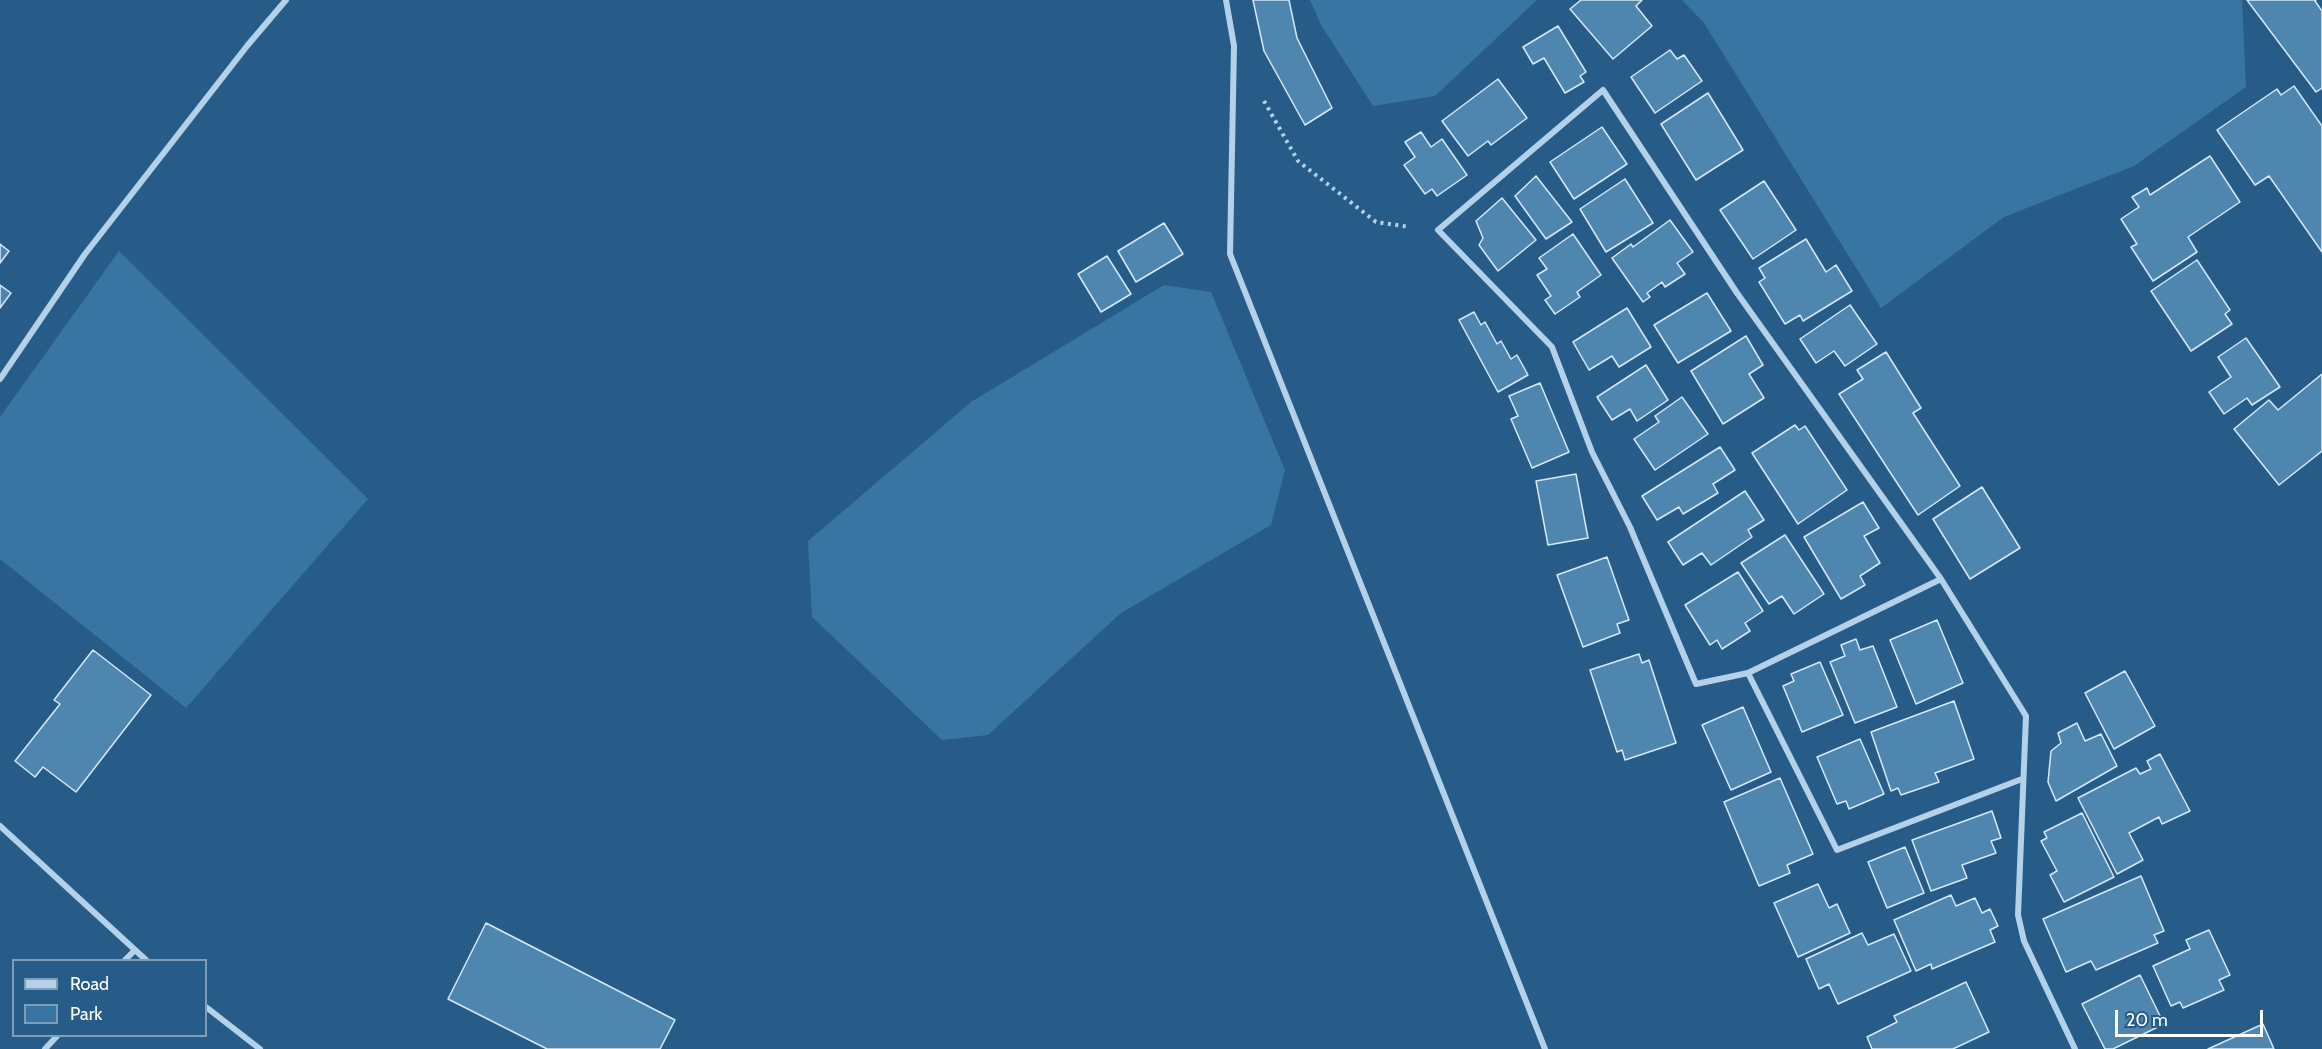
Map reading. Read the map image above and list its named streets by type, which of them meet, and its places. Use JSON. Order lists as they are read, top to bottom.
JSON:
{
  "legend": ["Road", "Park"],
  "scale_bar": "20 m"
}
